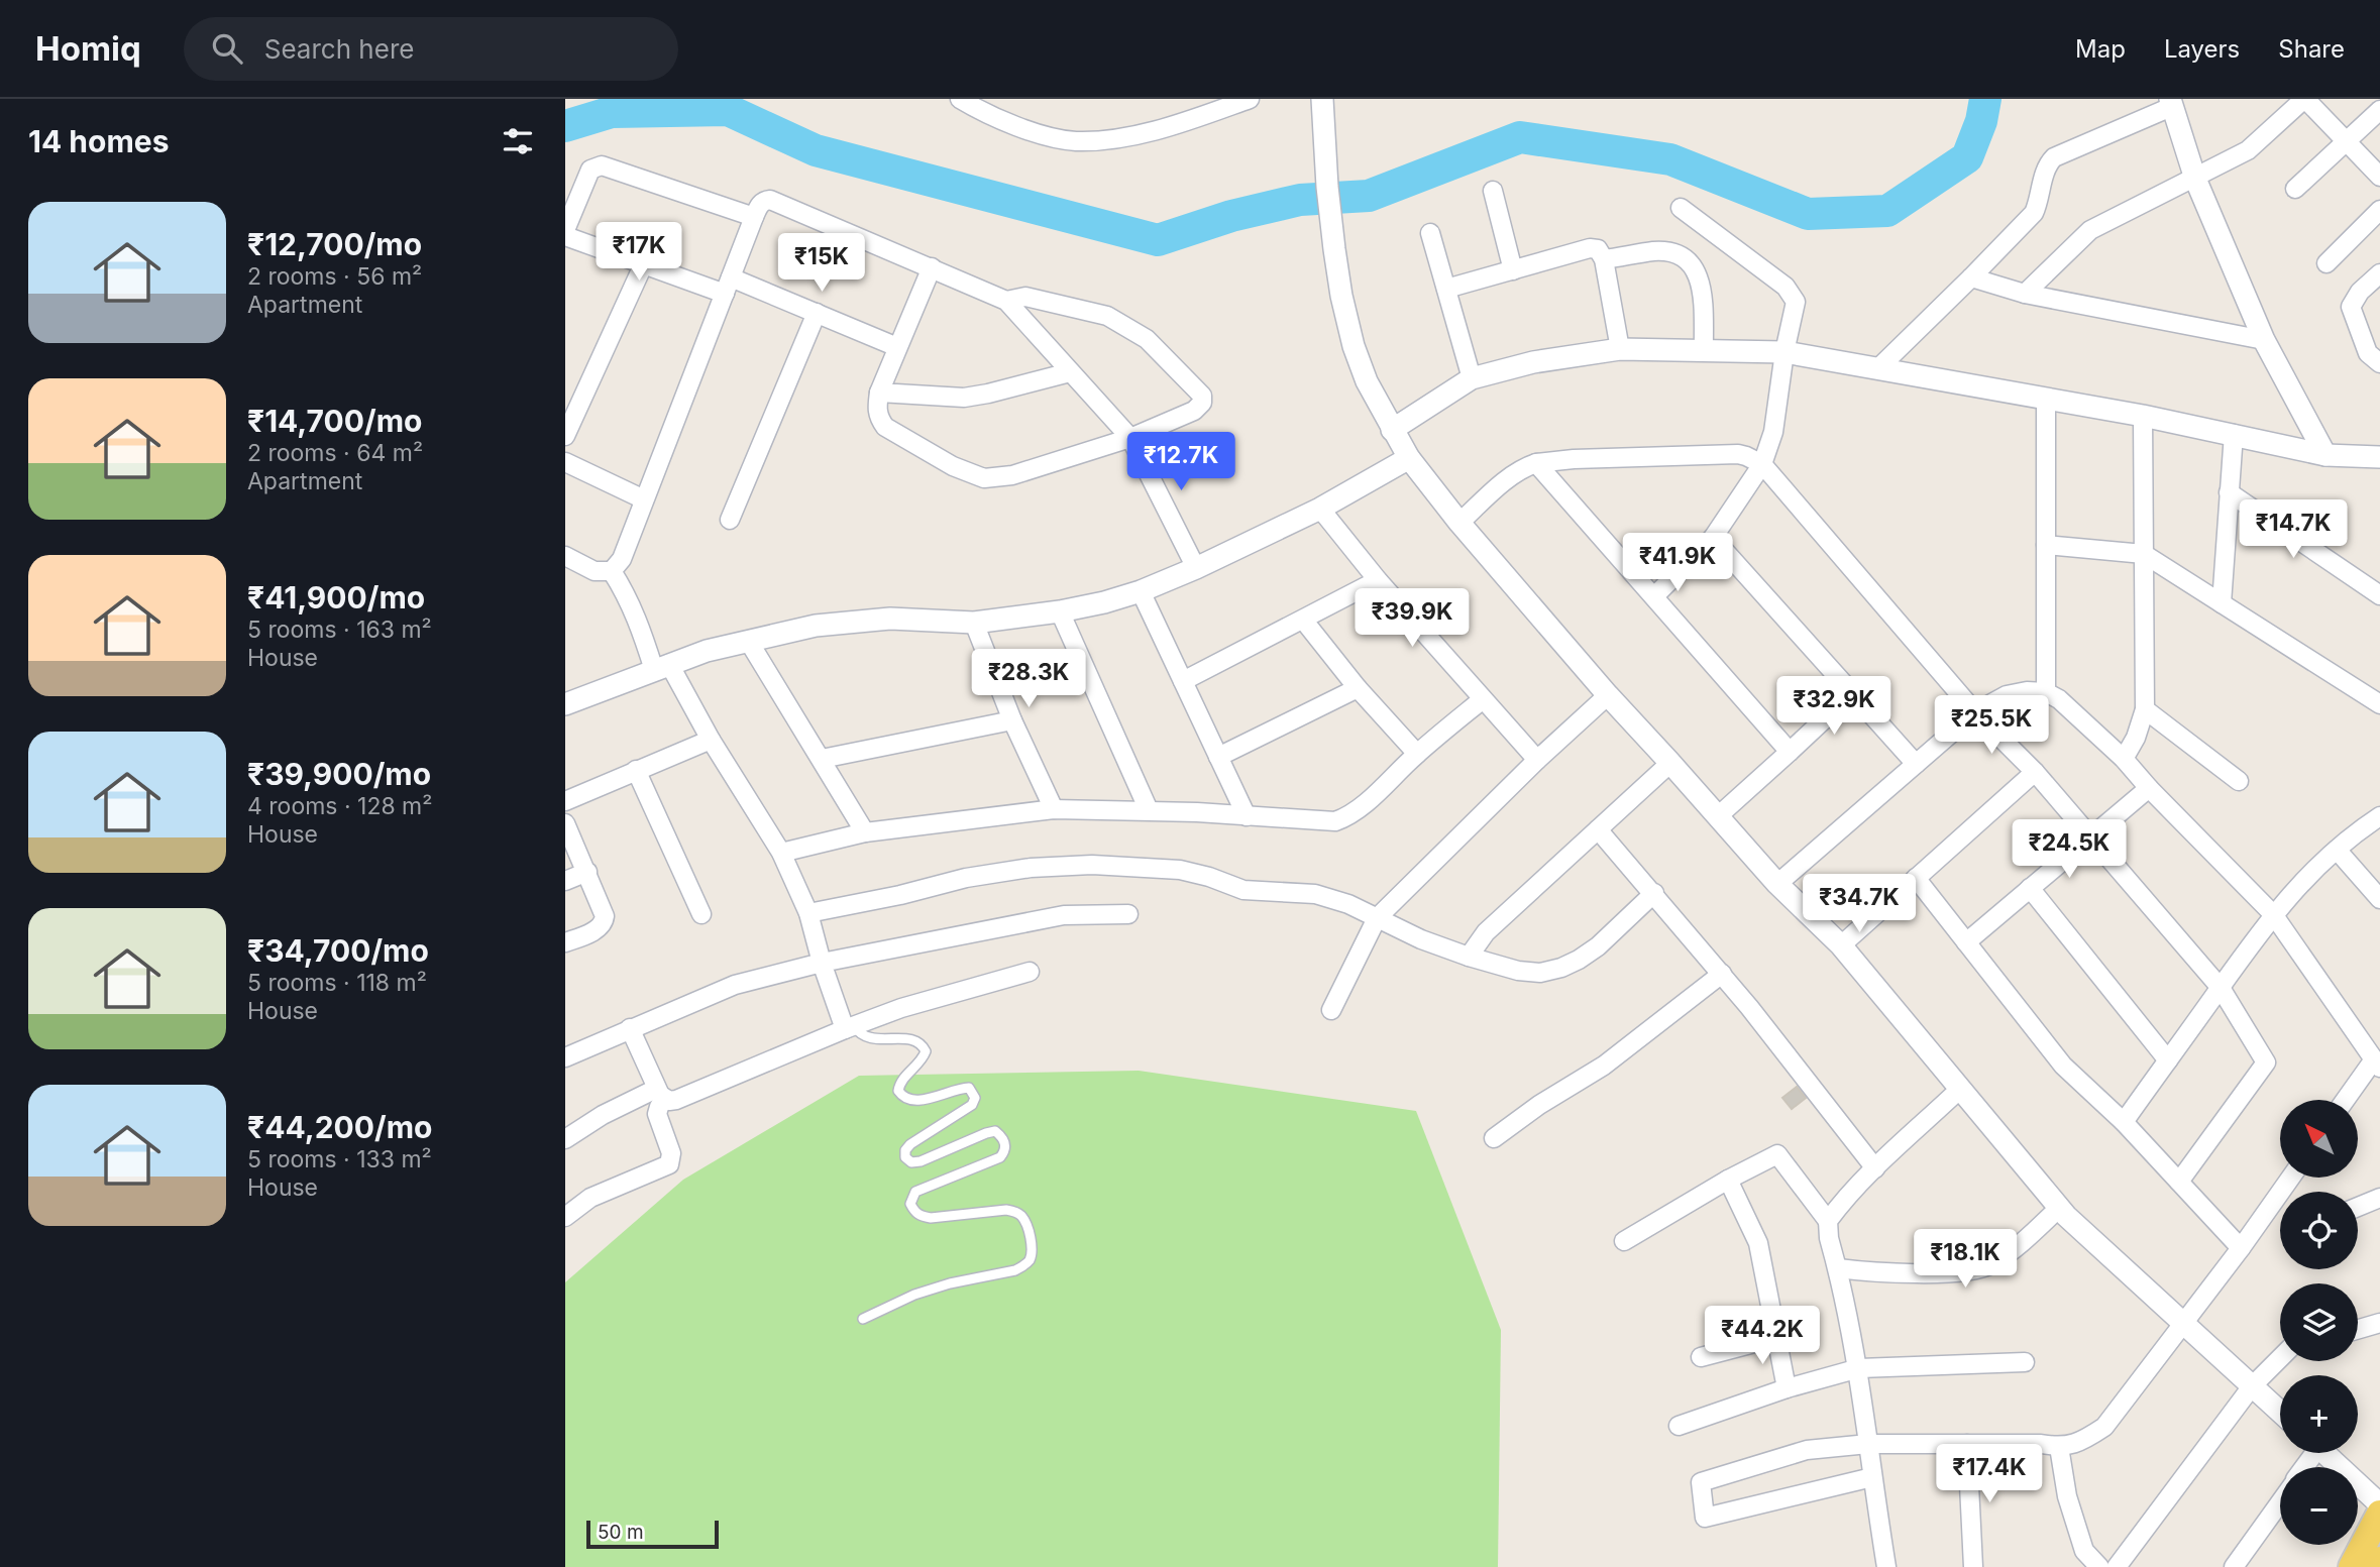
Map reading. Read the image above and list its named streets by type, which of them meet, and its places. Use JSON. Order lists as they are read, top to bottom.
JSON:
{
  "scale_bar": "50 m",
  "north": "top left",
  "page": {
    "header": "Homiq",
    "search": "Search here",
    "nav": ["Map", "Layers", "Share"],
    "heading": "14 homes",
    "list": [
      {
        "name": "₹12,700/mo",
        "note": "2 rooms · 56 m² · Apartment"
      },
      {
        "name": "₹14,700/mo",
        "note": "2 rooms · 64 m² · Apartment"
      },
      {
        "name": "₹41,900/mo",
        "note": "5 rooms · 163 m² · House"
      },
      {
        "name": "₹39,900/mo",
        "note": "4 rooms · 128 m² · House"
      },
      {
        "name": "₹34,700/mo",
        "note": "5 rooms · 118 m² · House"
      },
      {
        "name": "₹44,200/mo",
        "note": "5 rooms · 133 m² · House"
      }
    ],
    "price": [
      "₹17K",
      "₹15K",
      "₹12.7K",
      "₹14.7K",
      "₹41.9K",
      "₹39.9K",
      "₹28.3K",
      "₹32.9K",
      "₹25.5K",
      "₹24.5K",
      "₹34.7K",
      "₹18.1K",
      "₹44.2K",
      "₹17.4K"
    ],
    "map_buttons": ["+", "−"],
    "scale": "50 m"
  }
}
